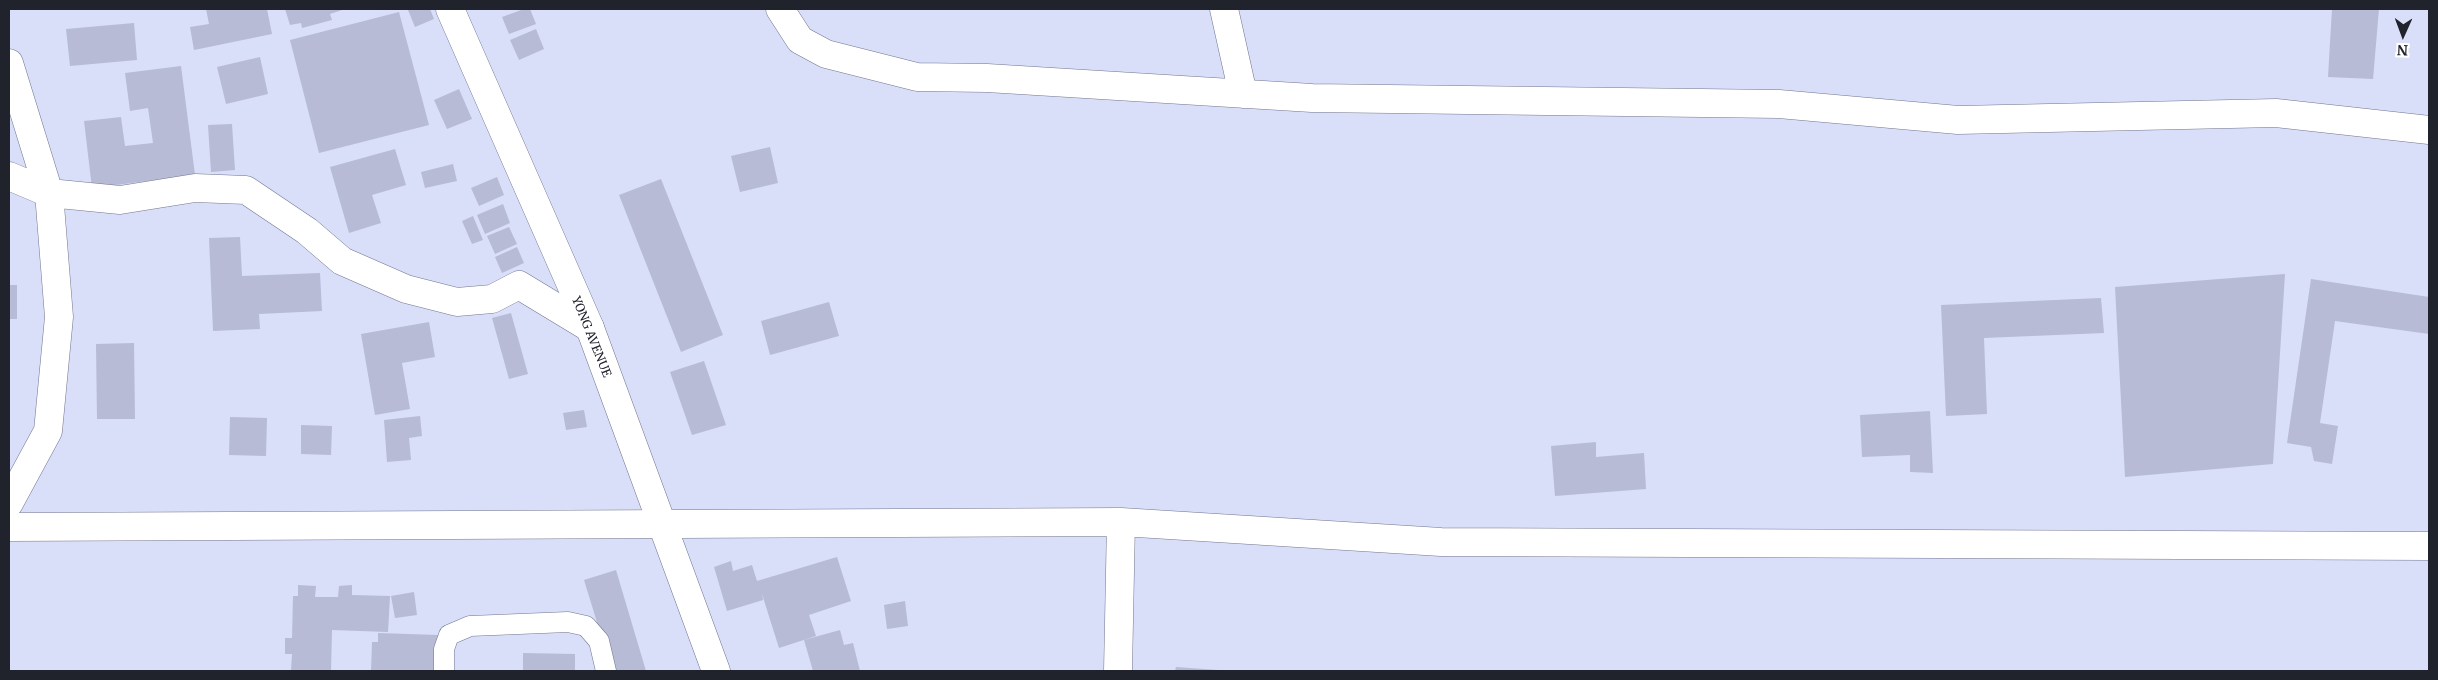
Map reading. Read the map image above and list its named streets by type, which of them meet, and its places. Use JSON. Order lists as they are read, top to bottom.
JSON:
{
  "streets": {
    "street": ["YONG AVENUE"]
  },
  "north": "bottom"
}
